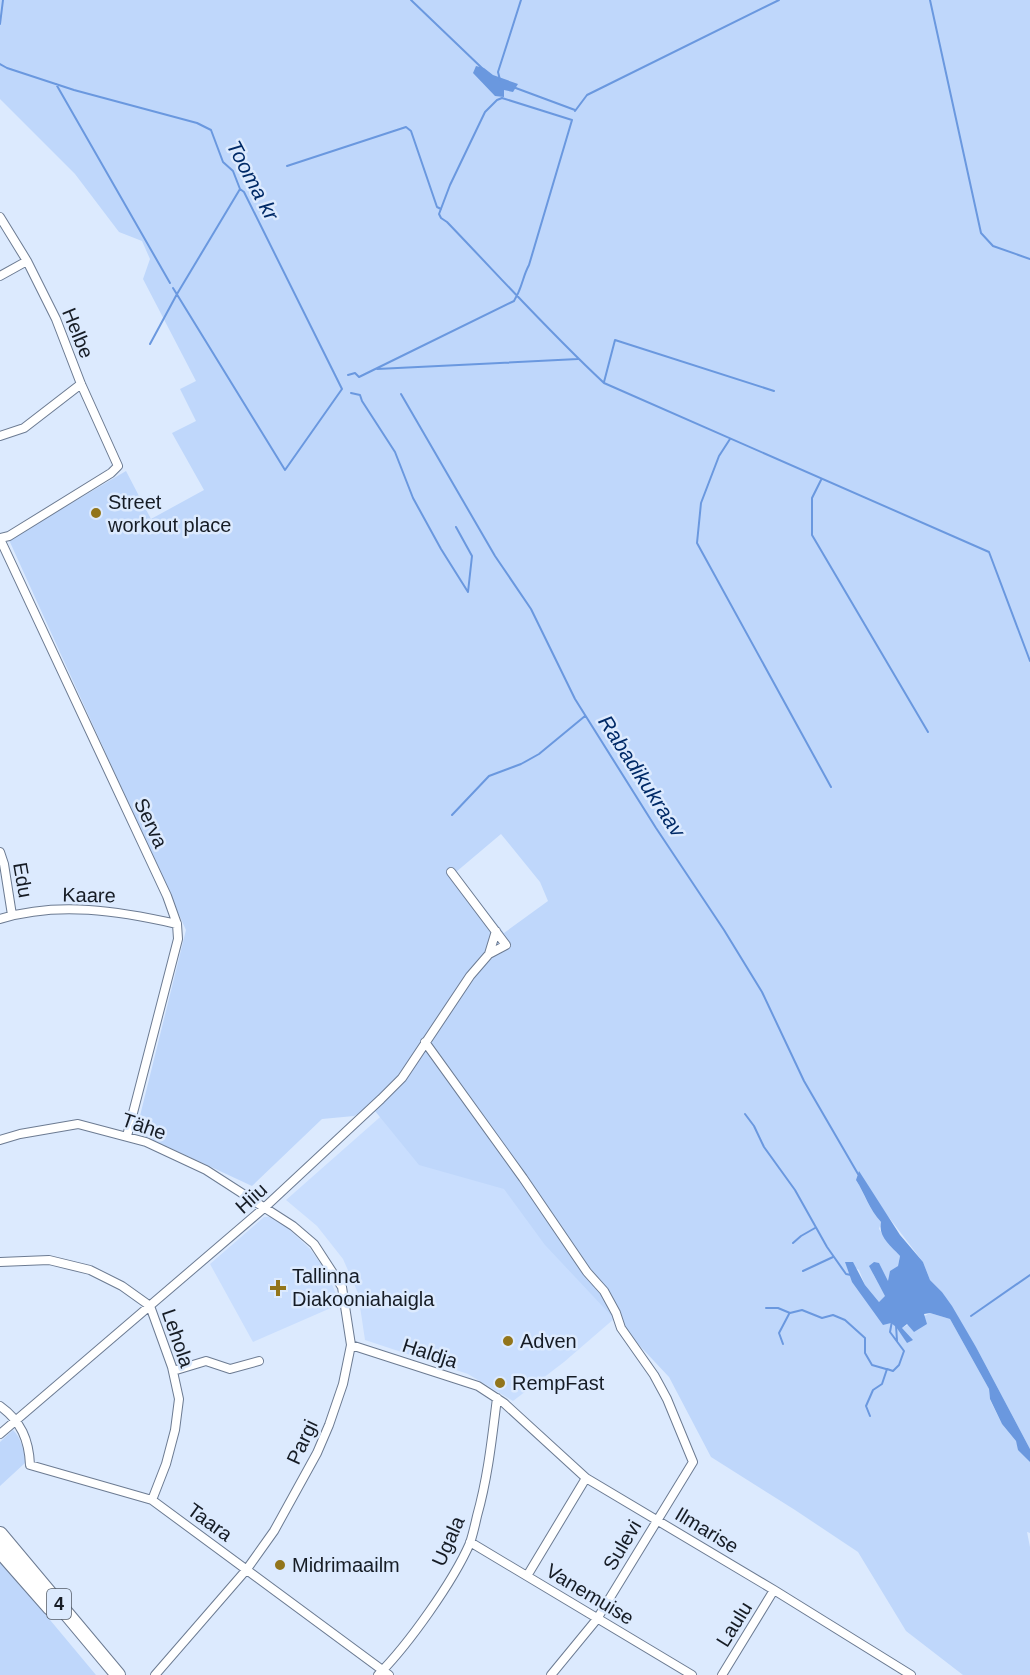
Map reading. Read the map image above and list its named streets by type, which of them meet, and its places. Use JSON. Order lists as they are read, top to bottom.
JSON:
{
  "streets": {
    "highway": ["4"],
    "street": [
      "Helbe",
      "Serva",
      "Edu",
      "Kaare",
      "Tähe",
      "Hiiu",
      "Lehola",
      "Haldja",
      "Pargi",
      "Taara",
      "Ilmarise",
      "Ugala",
      "Sulevi",
      "Vanemuise",
      "Laulu"
    ]
  },
  "crossings": [
    ["Helbe", "Serva"],
    ["Serva", "Kaare"],
    ["Serva", "Tähe"],
    ["Edu", "Kaare"],
    ["Tähe", "Hiiu"],
    ["Tähe", "Pargi"],
    ["Hiiu", "Lehola"],
    ["Hiiu", "Pargi"],
    ["Hiiu", "Taara"],
    ["Hiiu", "Sulevi"],
    ["Lehola", "Taara"],
    ["Haldja", "Pargi"],
    ["Haldja", "Ilmarise"],
    ["Haldja", "Ugala"],
    ["Pargi", "Taara"],
    ["Taara", "Ugala"],
    ["Ilmarise", "Ugala"],
    ["Ilmarise", "Sulevi"],
    ["Ilmarise", "Laulu"],
    ["Ugala", "Vanemuise"],
    ["Sulevi", "Vanemuise"]
  ],
  "water": ["Tooma kr", "Rabadikukraav"],
  "places": {
    "other": [
      "Street workout place",
      "Adven",
      "RempFast",
      "Midrimaailm"
    ],
    "health": ["Tallinna Diakooniahaigla"]
  }
}
